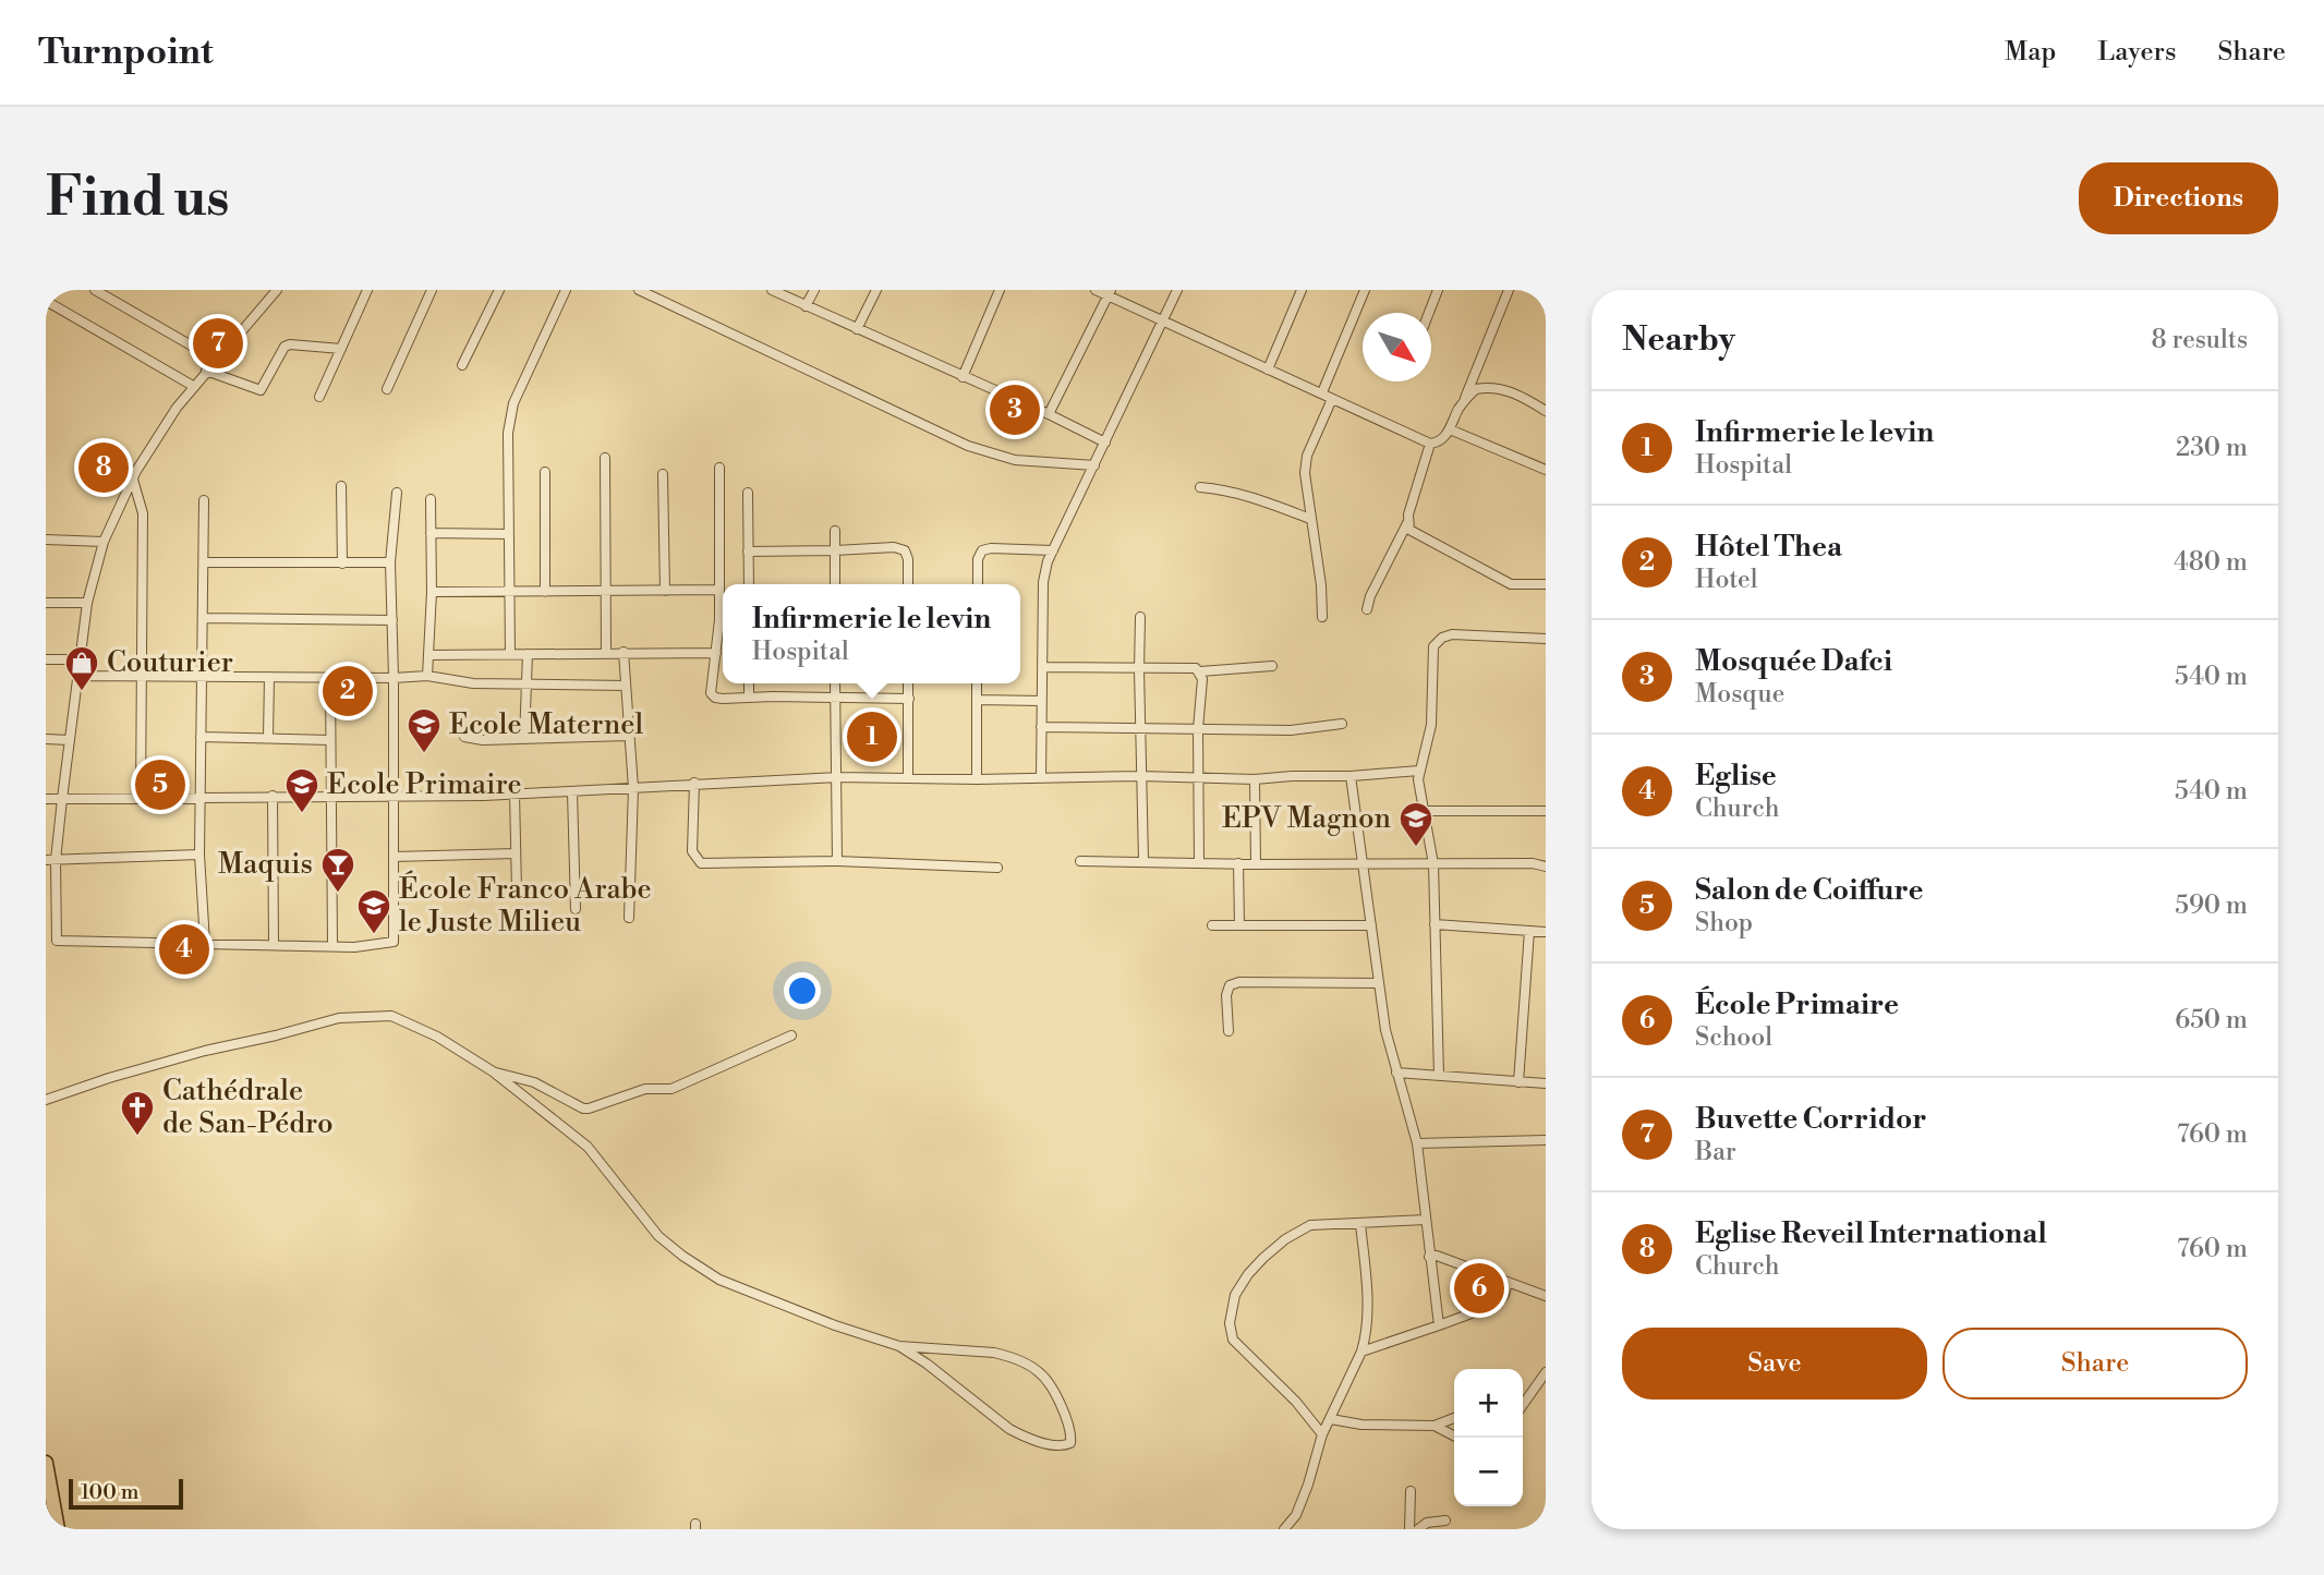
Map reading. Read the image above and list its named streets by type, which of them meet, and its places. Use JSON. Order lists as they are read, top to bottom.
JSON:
{
  "places": {
    "shop": ["Couturier"],
    "school or university": [
      "Ecole Maternel",
      "Ecole Primaire",
      "EPV Magnon",
      "École Franco Arabe le Juste Milieu"
    ],
    "bar": ["Maquis"],
    "church": ["Cathédrale de San-Pédro"]
  },
  "scale_bar": "100 m",
  "north": "bottom right",
  "page": {
    "header": "Turnpoint",
    "nav": ["Map", "Layers", "Share"],
    "buttons": [
      "Directions",
      ["Save", "Share"]
    ],
    "title": "Find us",
    "heading": ["Nearby", "8 results"],
    "pins": [
      "7",
      "3",
      "8",
      "2",
      "1",
      "5",
      "4",
      "6"
    ],
    "list": [
      {
        "mark": "1",
        "name": "Infirmerie le levin",
        "note": "Hospital",
        "value": "230 m"
      },
      {
        "mark": "2",
        "name": "Hôtel Thea",
        "note": "Hotel",
        "value": "480 m"
      },
      {
        "mark": "3",
        "name": "Mosquée Dafci",
        "note": "Mosque",
        "value": "540 m"
      },
      {
        "mark": "4",
        "name": "Eglise",
        "note": "Church",
        "value": "540 m"
      },
      {
        "mark": "5",
        "name": "Salon de Coiffure",
        "note": "Shop",
        "value": "590 m"
      },
      {
        "mark": "6",
        "name": "École Primaire",
        "note": "School",
        "value": "650 m"
      },
      {
        "mark": "7",
        "name": "Buvette Corridor",
        "note": "Bar",
        "value": "760 m"
      },
      {
        "mark": "8",
        "name": "Eglise Reveil International",
        "note": "Church",
        "value": "760 m"
      }
    ],
    "popup": ["Infirmerie le levin", "Hospital"],
    "map_buttons": ["+", "−"],
    "scale": "100 m"
  }
}
